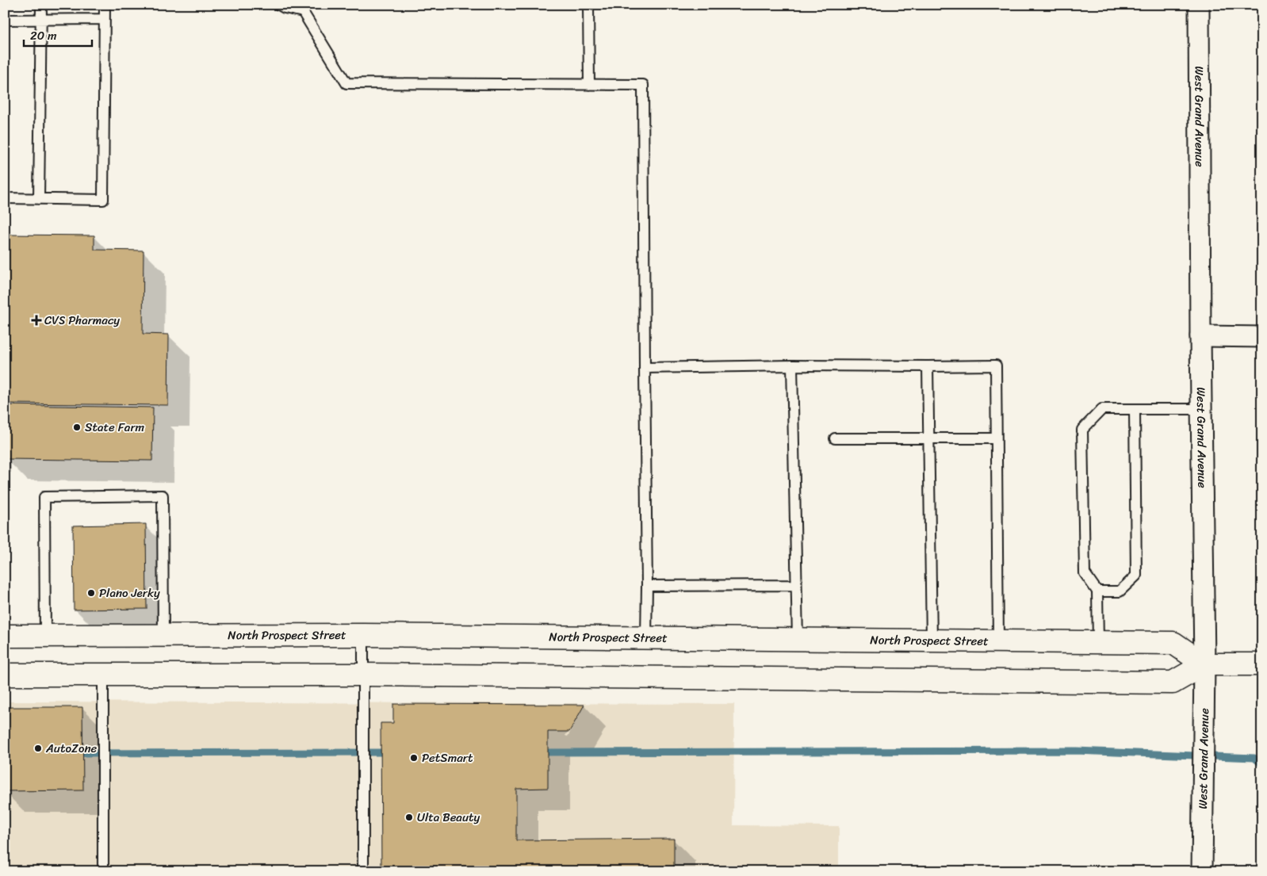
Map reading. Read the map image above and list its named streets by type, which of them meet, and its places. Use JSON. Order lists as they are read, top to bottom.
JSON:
{
  "streets": {
    "main road": ["North Prospect Street"],
    "street": ["West Grand Avenue"]
  },
  "crossings": [
    ["West Grand Avenue", "North Prospect Street"]
  ],
  "places": {
    "health": ["CVS Pharmacy"],
    "other": [
      "State Farm",
      "Plano Jerky",
      "AutoZone",
      "PetSmart",
      "Ulta Beauty"
    ]
  },
  "scale_bar": "20 m"
}
